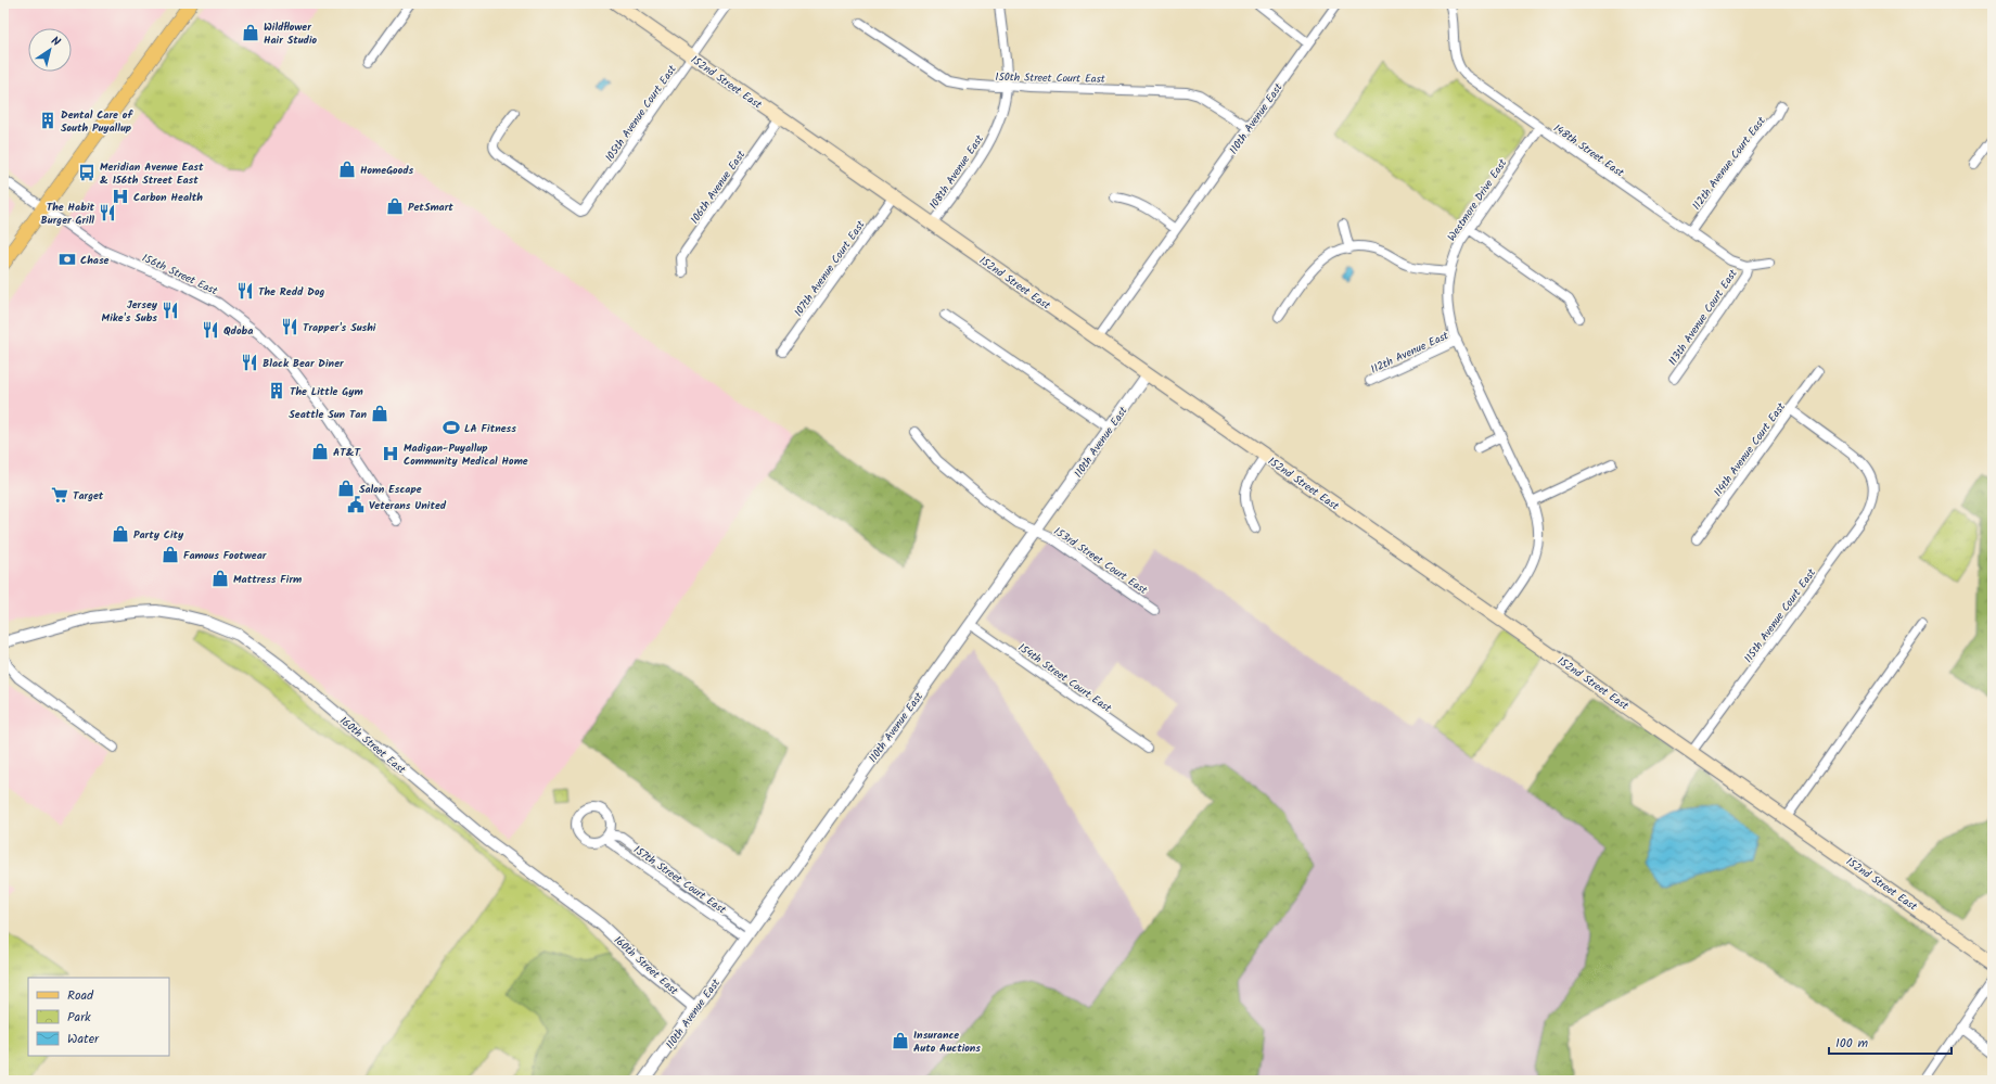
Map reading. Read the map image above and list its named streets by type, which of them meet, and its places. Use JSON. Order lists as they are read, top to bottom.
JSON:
{
  "streets": {
    "main road": ["152nd Street East"],
    "street": [
      "150th Street Court East",
      "105th Avenue Court East",
      "110th Avenue East",
      "148th Street East",
      "112th Avenue Court East",
      "108th Avenue East",
      "106th Avenue East",
      "Westmore Drive East",
      "107th Avenue Court East",
      "156th Street East",
      "113th Avenue Court East",
      "112th Avenue East",
      "114th Avenue Court East",
      "153rd Street Court East",
      "115th Avenue Court East",
      "154th Street Court East",
      "160th Street East",
      "157th Street Court East"
    ]
  },
  "crossings": [
    ["150th Street Court East", "110th Avenue East"],
    ["150th Street Court East", "108th Avenue East"],
    ["152nd Street East", "105th Avenue Court East"],
    ["152nd Street East", "110th Avenue East"],
    ["152nd Street East", "108th Avenue East"],
    ["152nd Street East", "106th Avenue East"],
    ["152nd Street East", "Westmore Drive East"],
    ["152nd Street East", "107th Avenue Court East"],
    ["152nd Street East", "115th Avenue Court East"],
    ["110th Avenue East", "153rd Street Court East"],
    ["110th Avenue East", "154th Street Court East"],
    ["110th Avenue East", "160th Street East"],
    ["110th Avenue East", "157th Street Court East"],
    ["148th Street East", "112th Avenue Court East"],
    ["148th Street East", "Westmore Drive East"],
    ["148th Street East", "113th Avenue Court East"],
    ["Westmore Drive East", "112th Avenue East"],
    ["114th Avenue Court East", "115th Avenue Court East"]
  ],
  "places": {
    "shop": [
      "Wildflower Hair Studio",
      "HomeGoods",
      "PetSmart",
      "Seattle Sun Tan",
      "AT&T",
      "Salon Escape",
      "Party City",
      "Famous Footwear",
      "Mattress Firm",
      "Insurance Auto Auctions"
    ],
    "building": ["Dental Care of South Puyallup", "The Little Gym"],
    "bus stop": ["Meridian Avenue East & 156th Street East"],
    "hospital": ["Carbon Health", "Madigan-Puyallup Community Medical Home"],
    "restaurant": [
      "The Habit Burger Grill",
      "The Redd Dog",
      "Jersey Mike's Subs",
      "Trapper's Sushi",
      "Qdoba",
      "Black Bear Diner"
    ],
    "bank": ["Chase"],
    "sports": ["LA Fitness"],
    "supermarket": ["Target"],
    "public building": ["Veterans United"]
  },
  "legend": ["Road", "Park", "Water"],
  "scale_bar": "100 m",
  "north": "top right"
}
